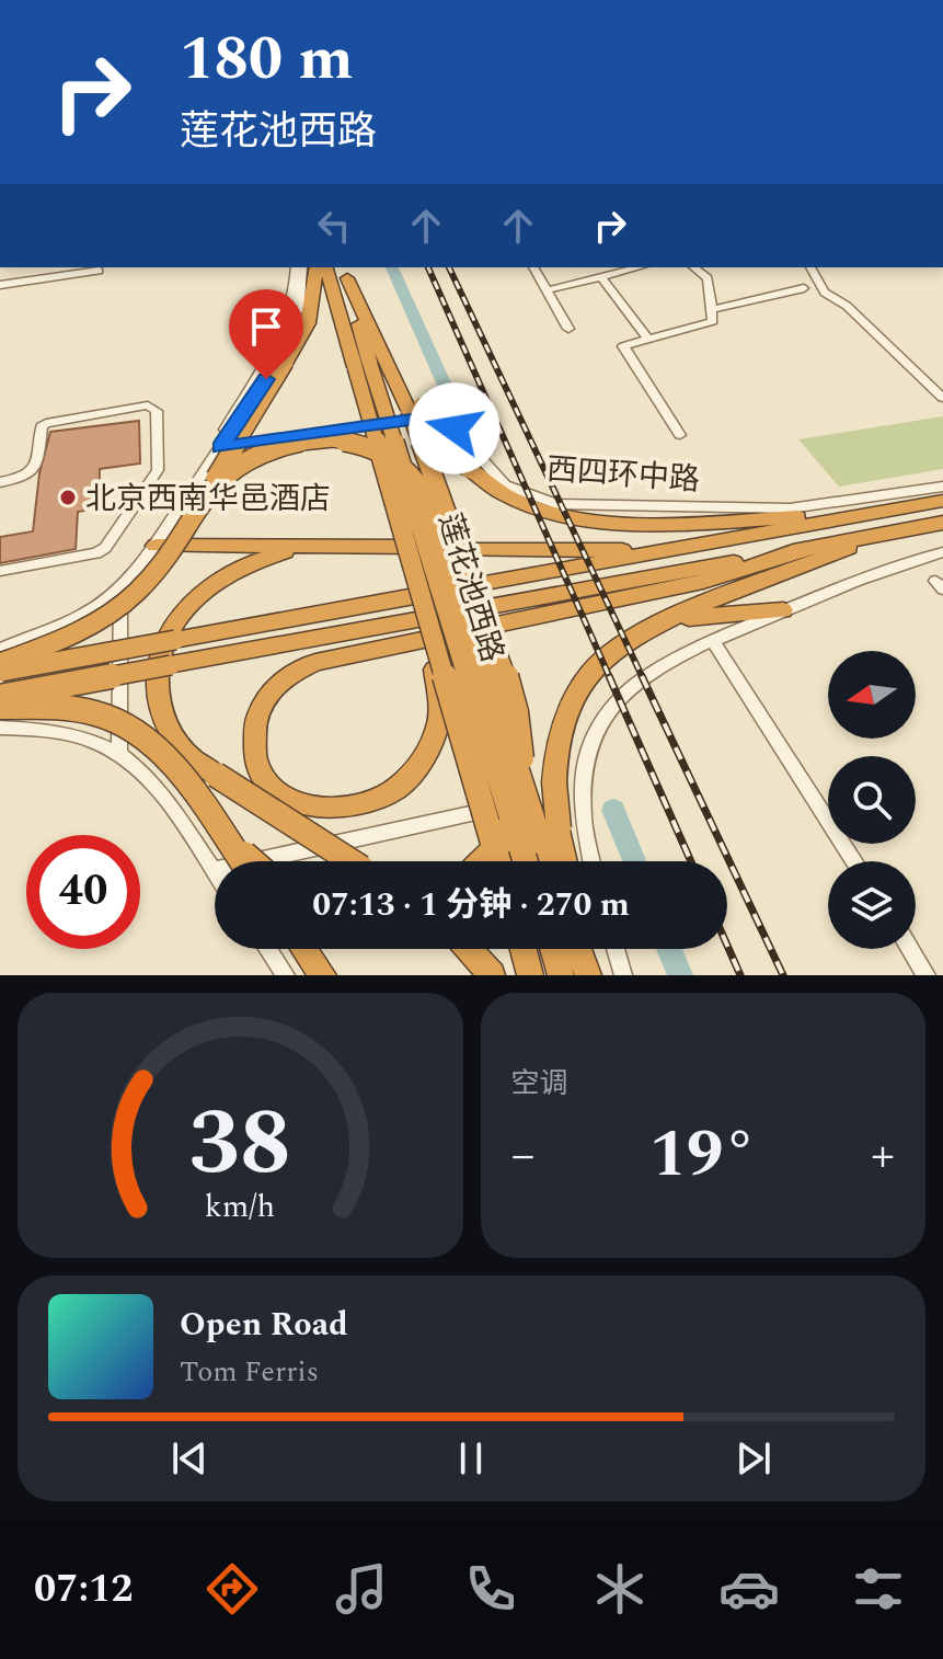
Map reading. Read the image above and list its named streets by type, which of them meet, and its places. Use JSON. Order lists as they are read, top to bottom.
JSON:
{
  "streets": {
    "highway": ["莲花池西路"],
    "street": ["西四环中路"]
  },
  "places": ["北京西南华邑酒店"],
  "north": "left",
  "page": {
    "turn": ["180 m", "莲花池西路"],
    "limit": "40",
    "trip": "07:13 · 1 分钟 · 270 m",
    "tile": "空调",
    "heat": ["−", "19°", "+"],
    "song": ["Open Road", "Tom Ferris"],
    "tabs": "07:12",
    "gauge": ["38", "km/h"]
  }
}
